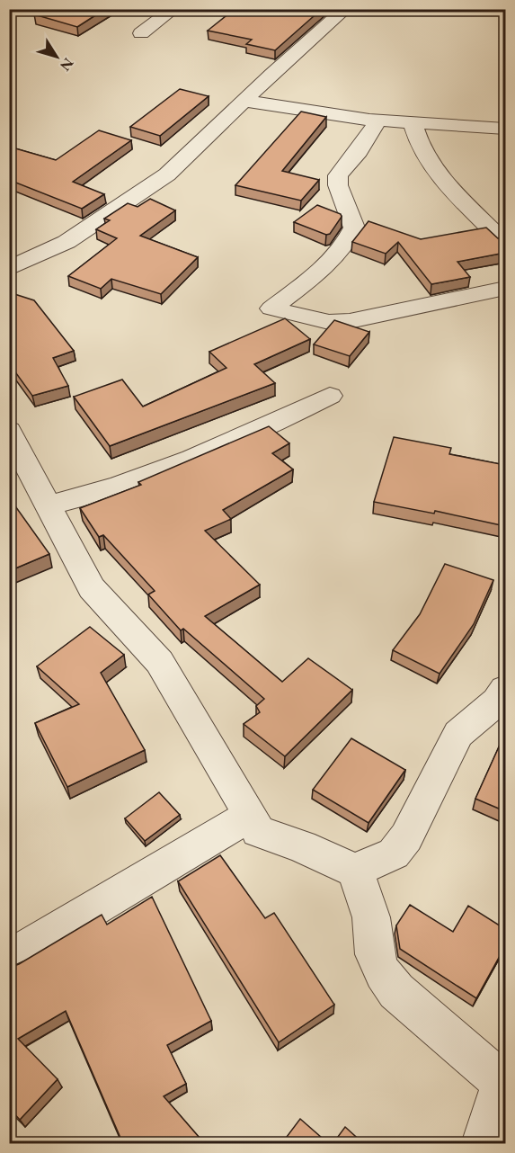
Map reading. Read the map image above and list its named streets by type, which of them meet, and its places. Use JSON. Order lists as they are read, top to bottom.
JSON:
{
  "north": "bottom right"
}
